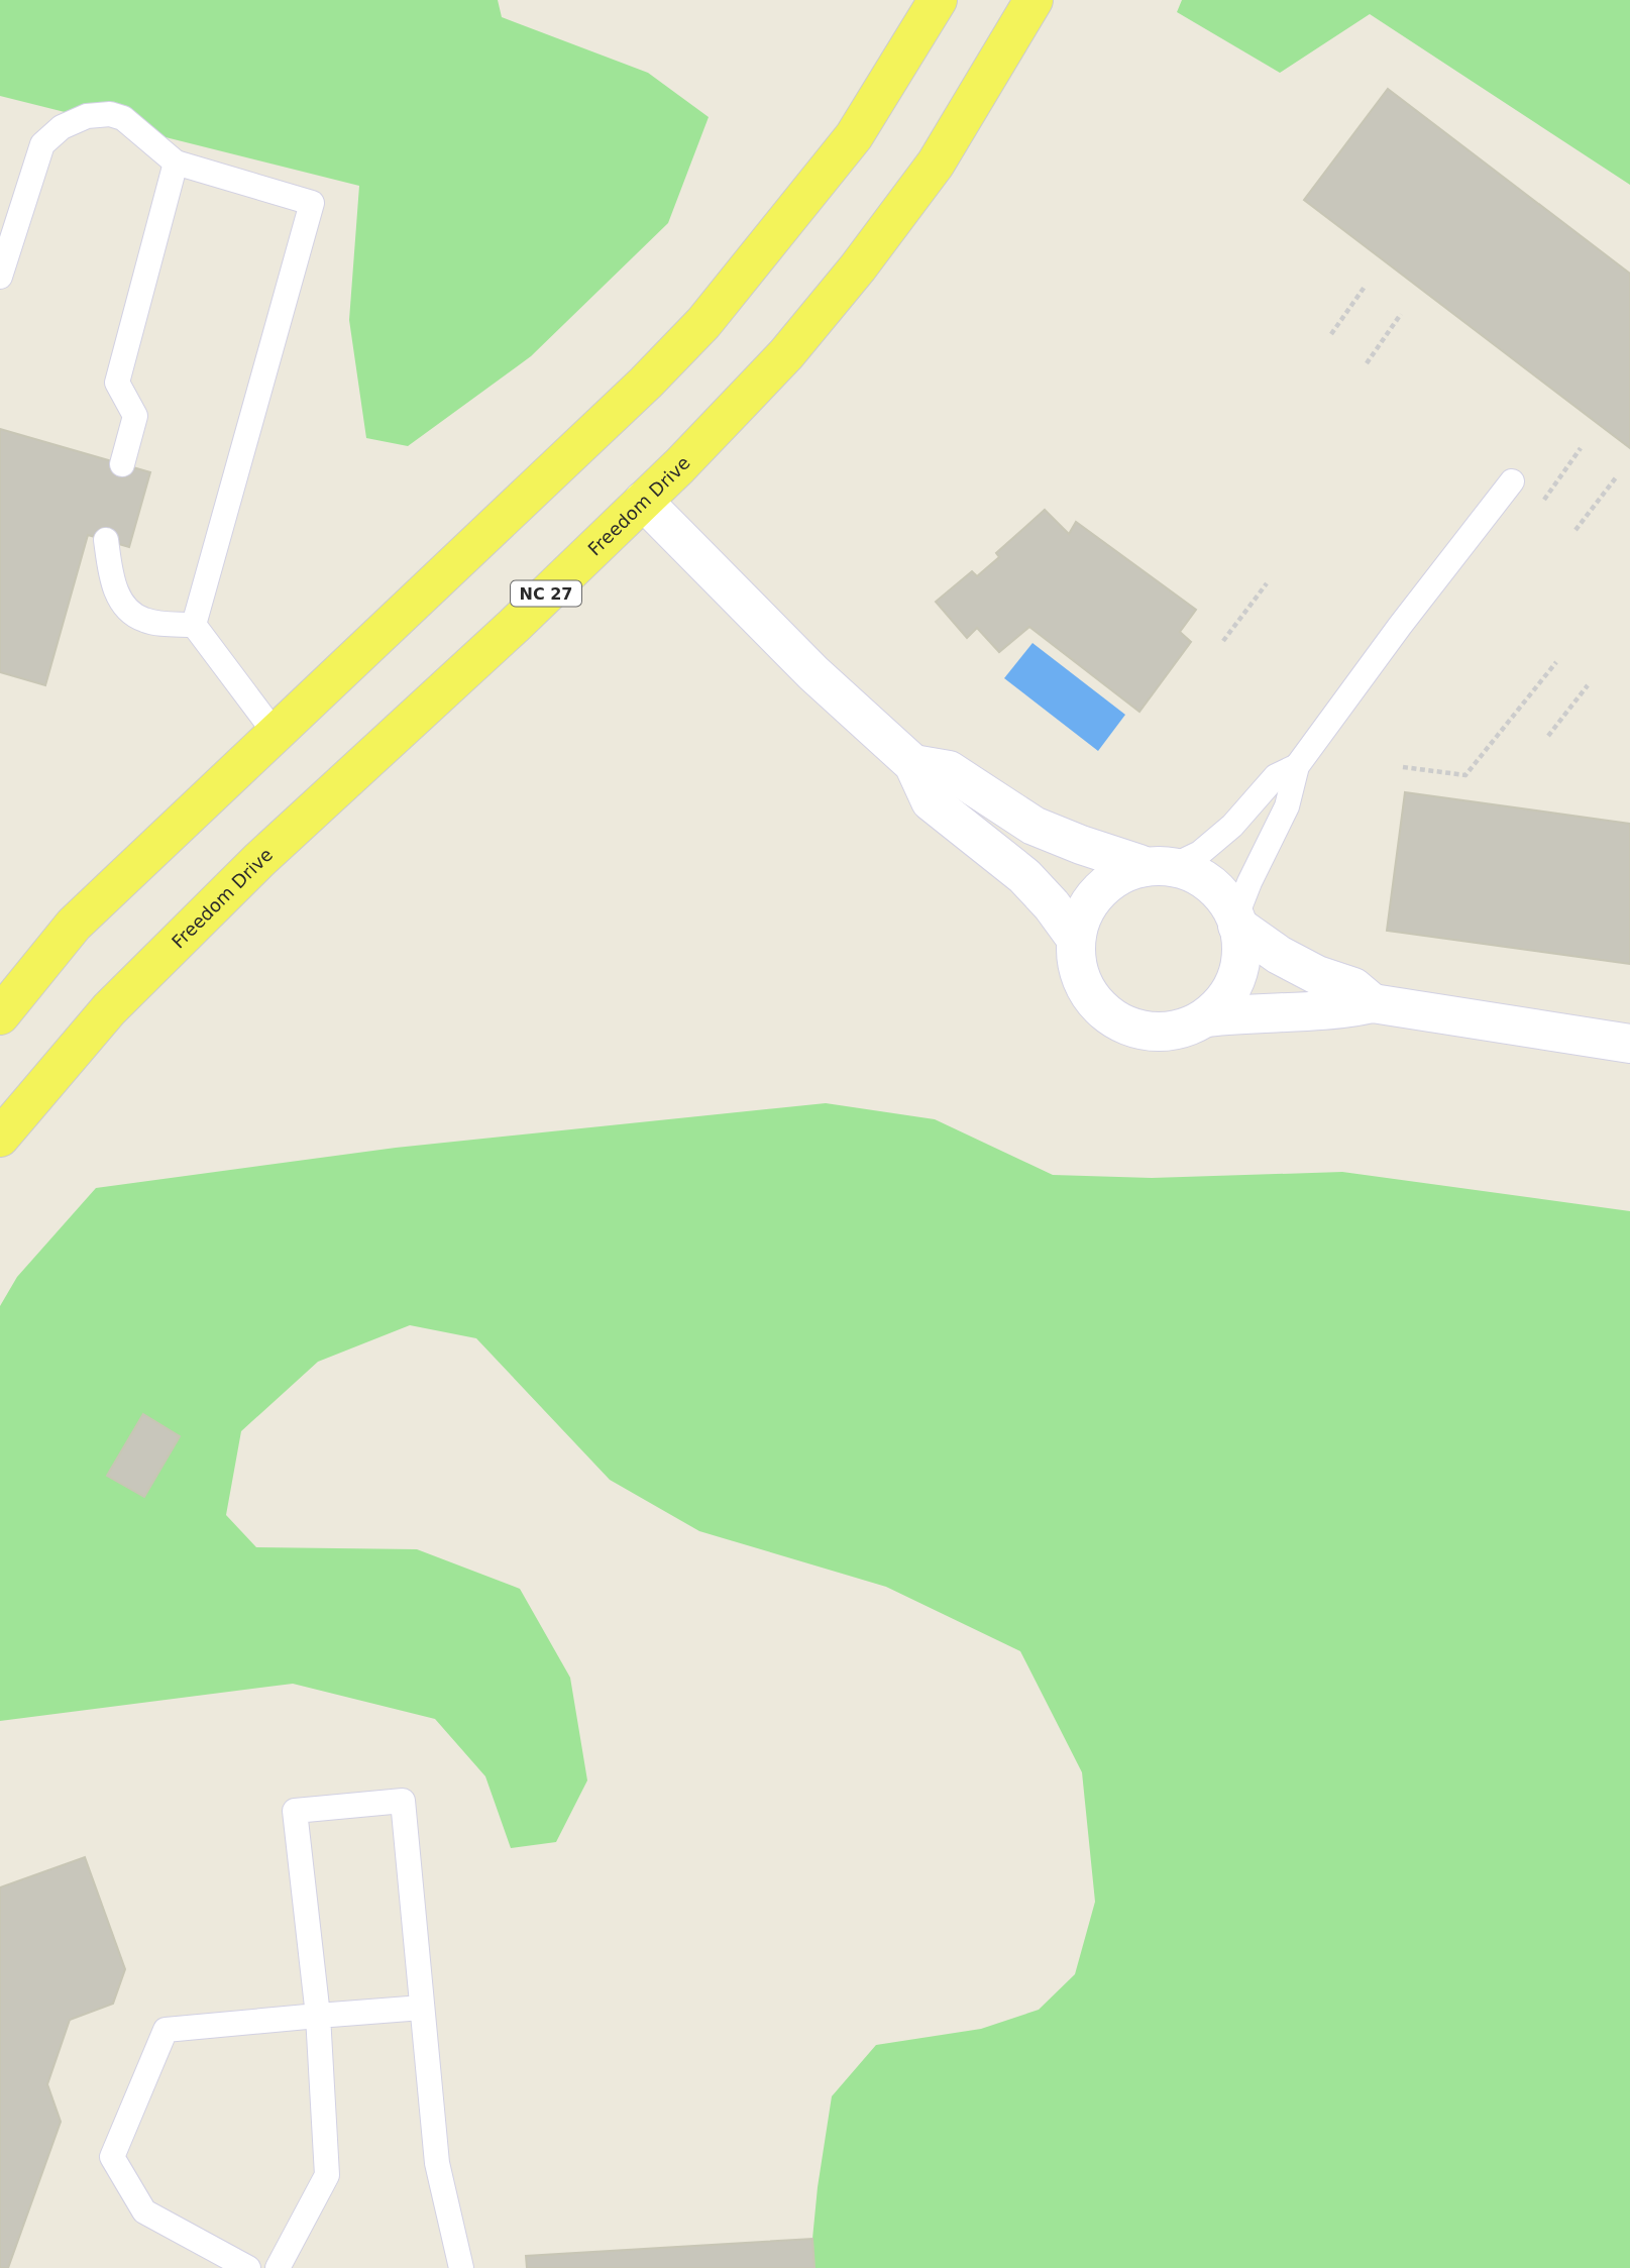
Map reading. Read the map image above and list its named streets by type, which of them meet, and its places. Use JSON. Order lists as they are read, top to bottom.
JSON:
{
  "streets": {
    "main road": ["Freedom Drive", "NC 27"]
  }
}
